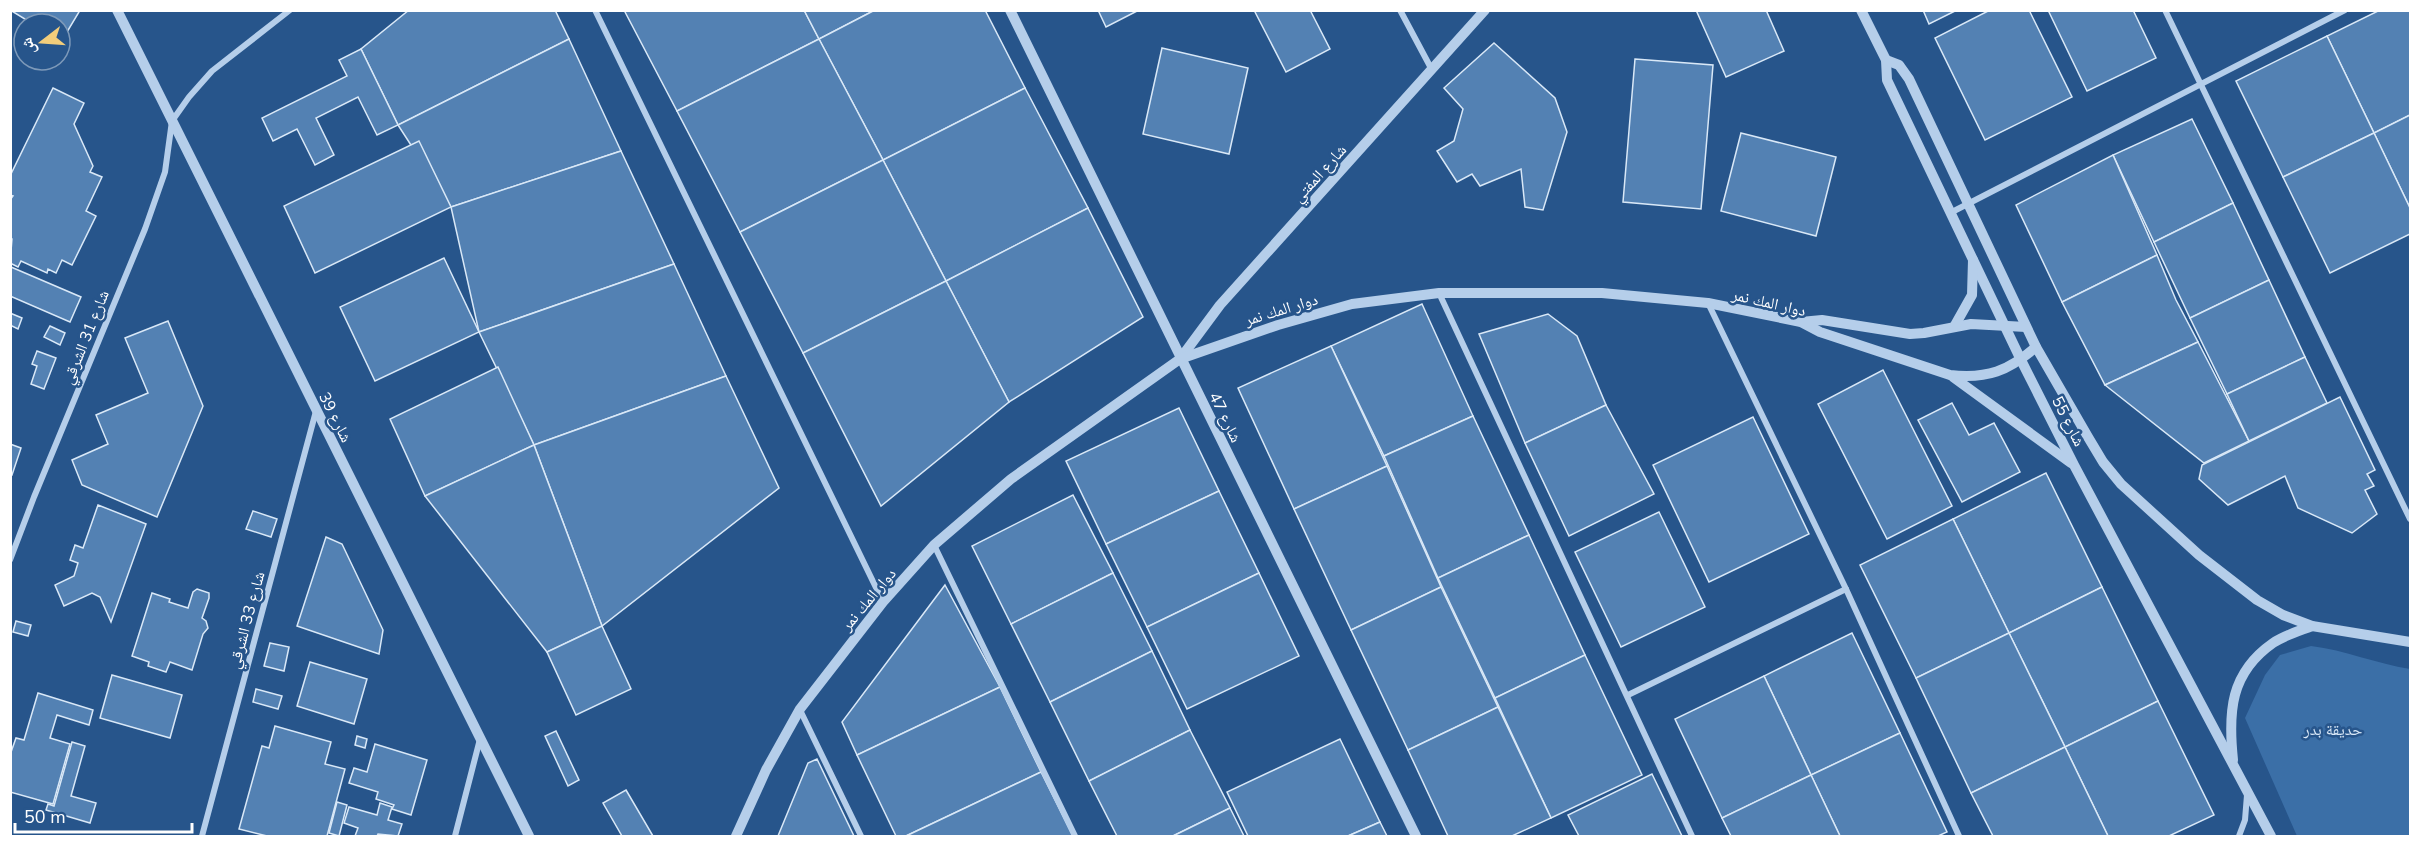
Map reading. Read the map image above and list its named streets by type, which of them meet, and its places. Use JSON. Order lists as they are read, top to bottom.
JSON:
{
  "streets": {
    "street": [
      "شارع المفتي",
      "دوار المك نمر",
      "شارع 31 الشرقي",
      "شارع 39",
      "شارع 47",
      "شارع 55",
      "شارع 33 الشرقي"
    ]
  },
  "crossings": [
    ["شارع المفتي", "دوار المك نمر"],
    ["شارع المفتي", "شارع 47"],
    ["دوار المك نمر", "شارع 47"],
    ["دوار المك نمر", "شارع 55"],
    ["شارع 31 الشرقي", "شارع 39"],
    ["شارع 39", "شارع 33 الشرقي"]
  ],
  "parks": ["حديقة بدر"],
  "scale_bar": "50 m",
  "north": "left"
}
